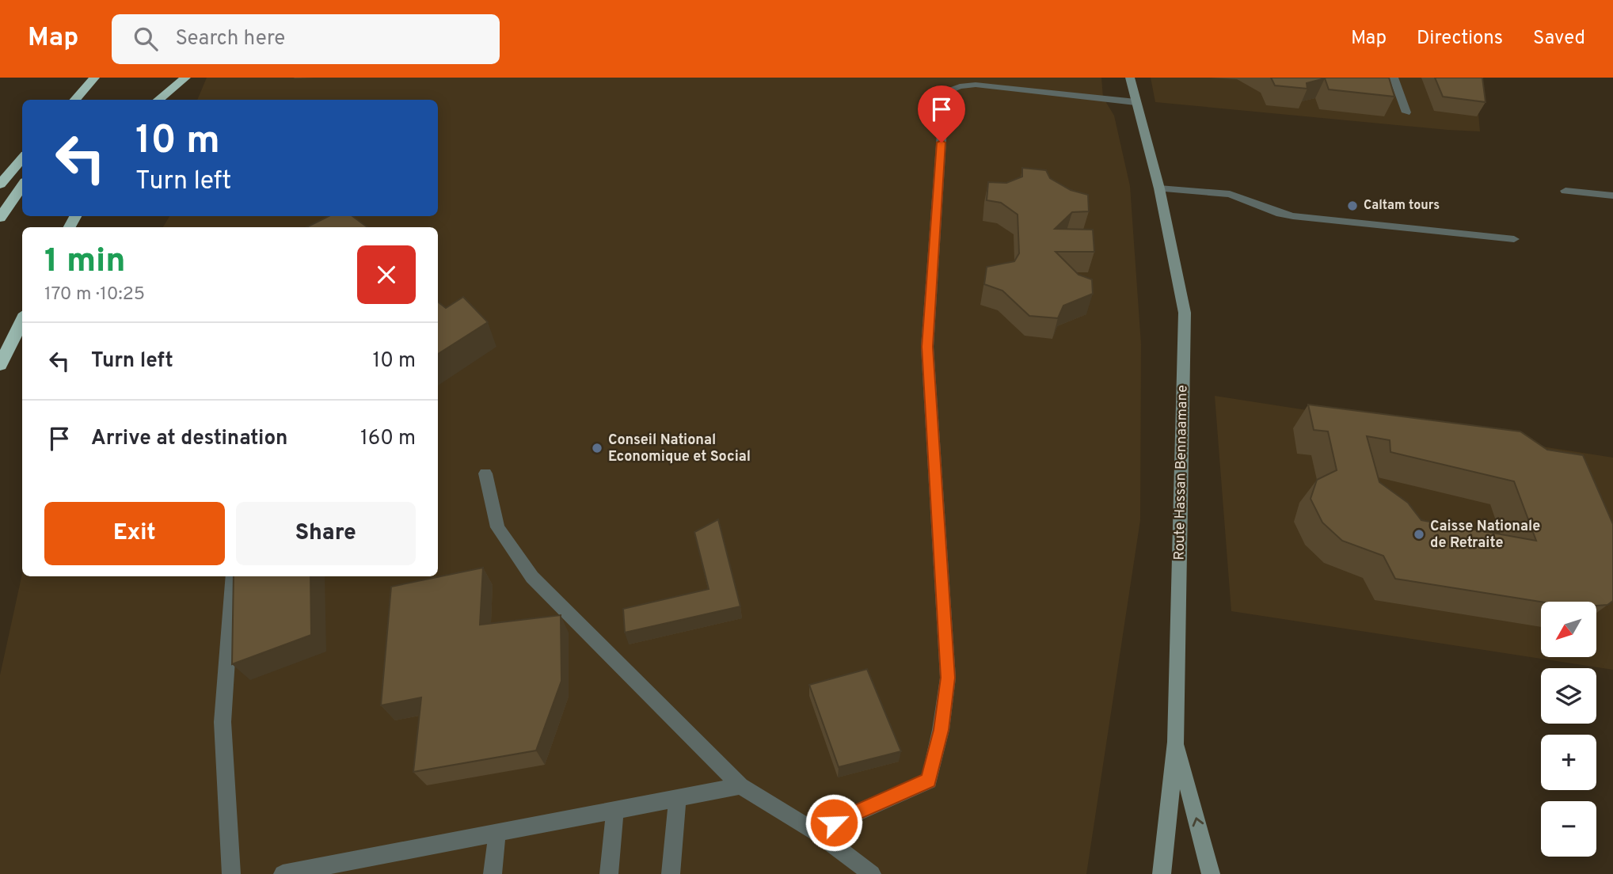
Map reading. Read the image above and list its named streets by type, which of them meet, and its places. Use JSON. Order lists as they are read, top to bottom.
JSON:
{
  "streets": {
    "main road": ["Route Hassan Bennaamane"]
  },
  "places": ["Caltam tours", "Conseil National Economique et Social", "Caisse Nationale de Retraite"],
  "north": "bottom left",
  "page": {
    "header": "Map",
    "search": "Search here",
    "nav": ["Map", "Directions", "Saved"],
    "turn": ["10 m", "Turn left"],
    "heading": ["1 min", "170 m · 10:25"],
    "list": [
      {
        "name": "Turn left",
        "value": "10 m"
      },
      {
        "name": "Arrive at destination",
        "value": "160 m"
      }
    ],
    "buttons": ["Exit", "Share"],
    "map_buttons": ["+", "−"]
  }
}
